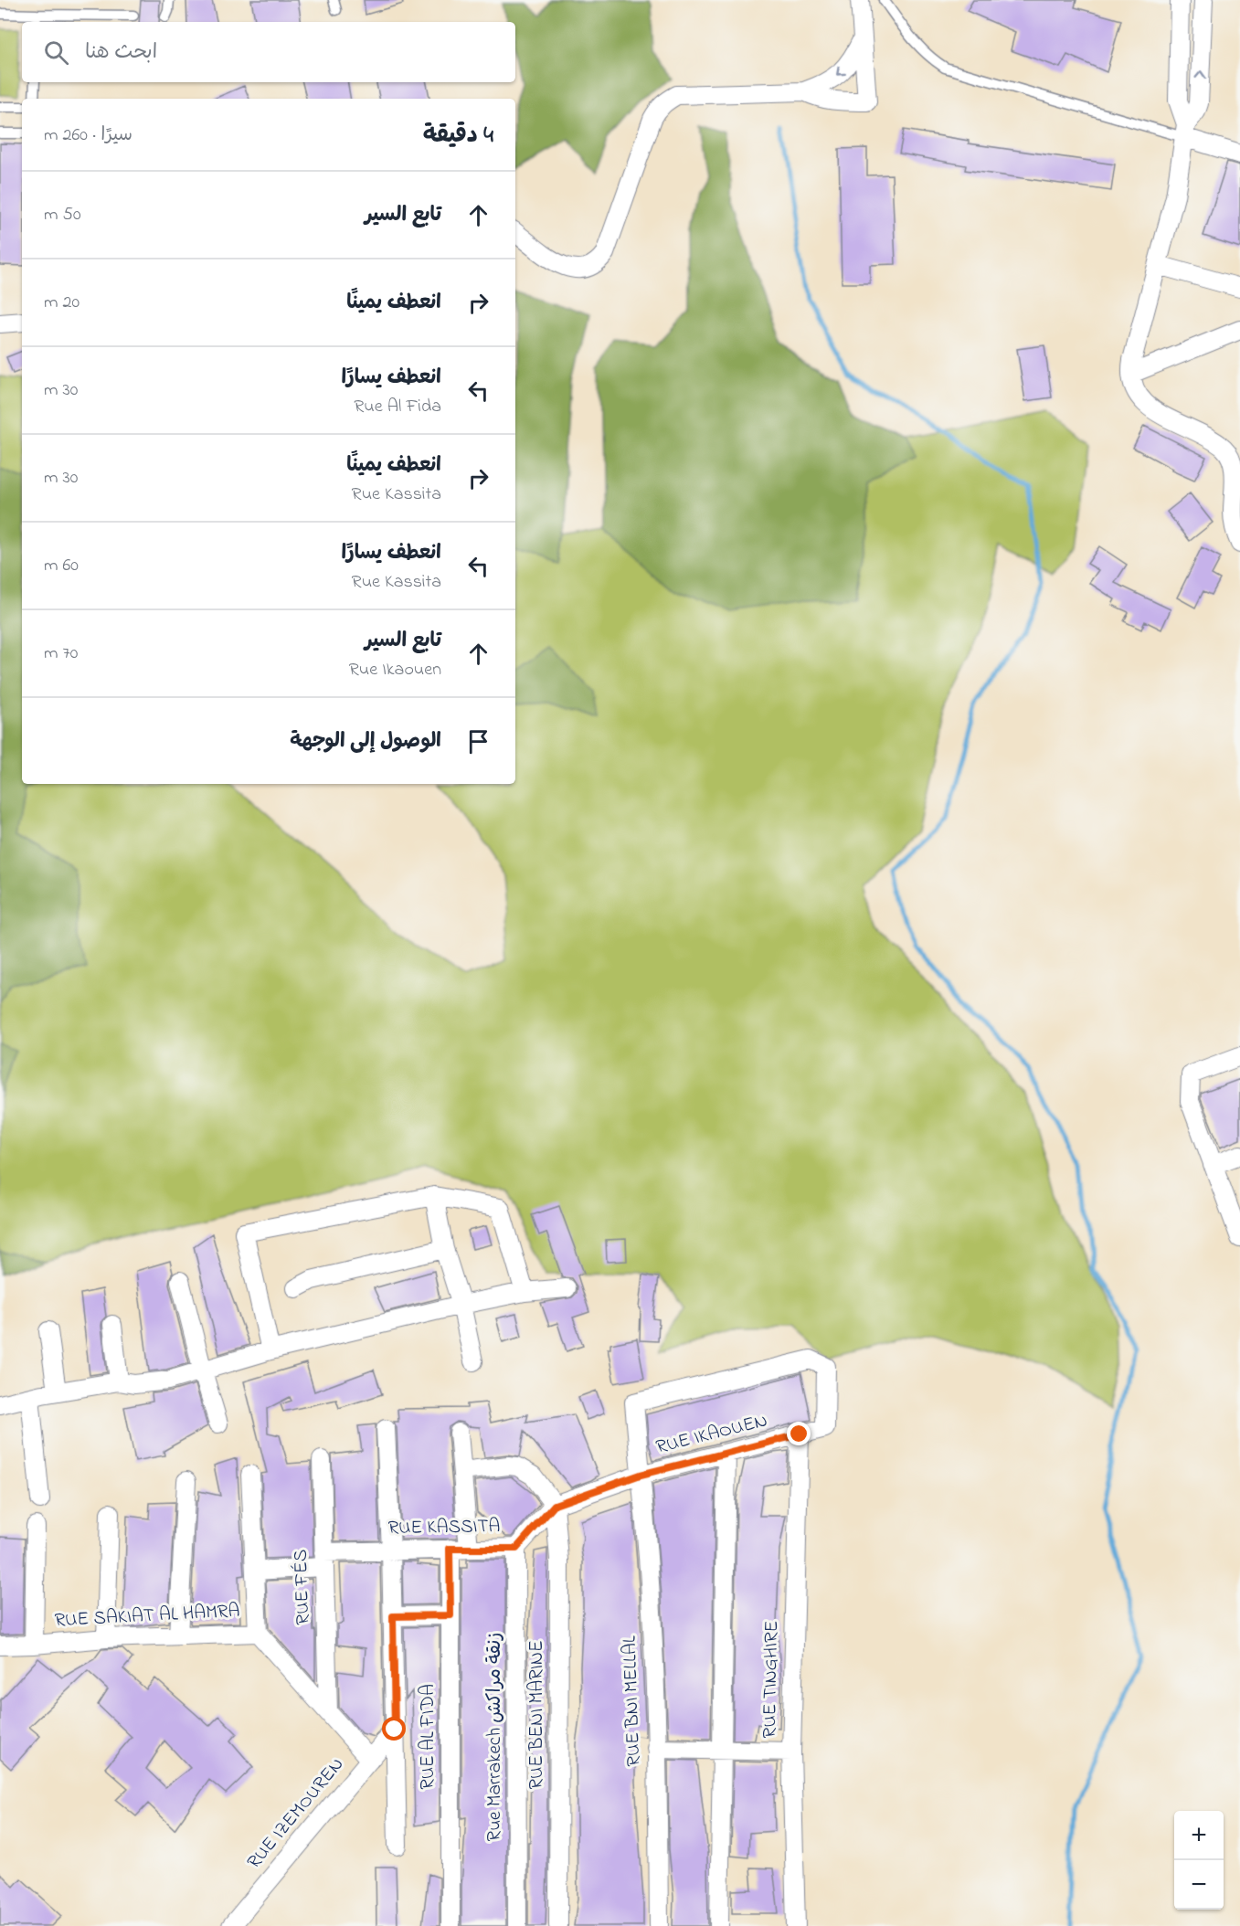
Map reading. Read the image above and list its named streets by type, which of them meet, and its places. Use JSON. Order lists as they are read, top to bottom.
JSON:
{
  "streets": {
    "street": [
      "RUE IKAOUEN",
      "RUE KASSITA",
      "RUE FÉS",
      "RUE SAKIAT AL HAMRA",
      "RUE TINGHIRE",
      "RUE BNI MELLAL",
      "RUE BENI MARINE",
      "RUE AL FIDA",
      "Rue Marrakech زنقة مراكش",
      "RUE IZEMOUREN"
    ]
  },
  "crossings": [
    ["RUE IKAOUEN", "RUE KASSITA"],
    ["RUE IKAOUEN", "RUE TINGHIRE"],
    ["RUE IKAOUEN", "RUE BNI MELLAL"],
    ["RUE KASSITA", "RUE FÉS"],
    ["RUE KASSITA", "RUE BNI MELLAL"],
    ["RUE KASSITA", "RUE BENI MARINE"],
    ["RUE KASSITA", "RUE AL FIDA"],
    ["RUE KASSITA", "Rue Marrakech زنقة مراكش"],
    ["RUE FÉS", "RUE SAKIAT AL HAMRA"],
    ["RUE SAKIAT AL HAMRA", "RUE IZEMOUREN"]
  ],
  "page": {
    "search": "ابحث هنا",
    "heading": ["4 دقيقة", "سيرًا · 260 m"],
    "list": [
      ["تابع السير", "50 m"],
      ["انعطف يمينًا", "20 m"],
      ["انعطف يسارًا", "Rue Al Fida", "30 m"],
      ["انعطف يمينًا", "Rue Kassita", "30 m"],
      ["انعطف يسارًا", "Rue Kassita", "60 m"],
      ["تابع السير", "Rue Ikaouen", "70 m"],
      "الوصول إلى الوجهة"
    ],
    "map_buttons": ["+", "−"]
  }
}
